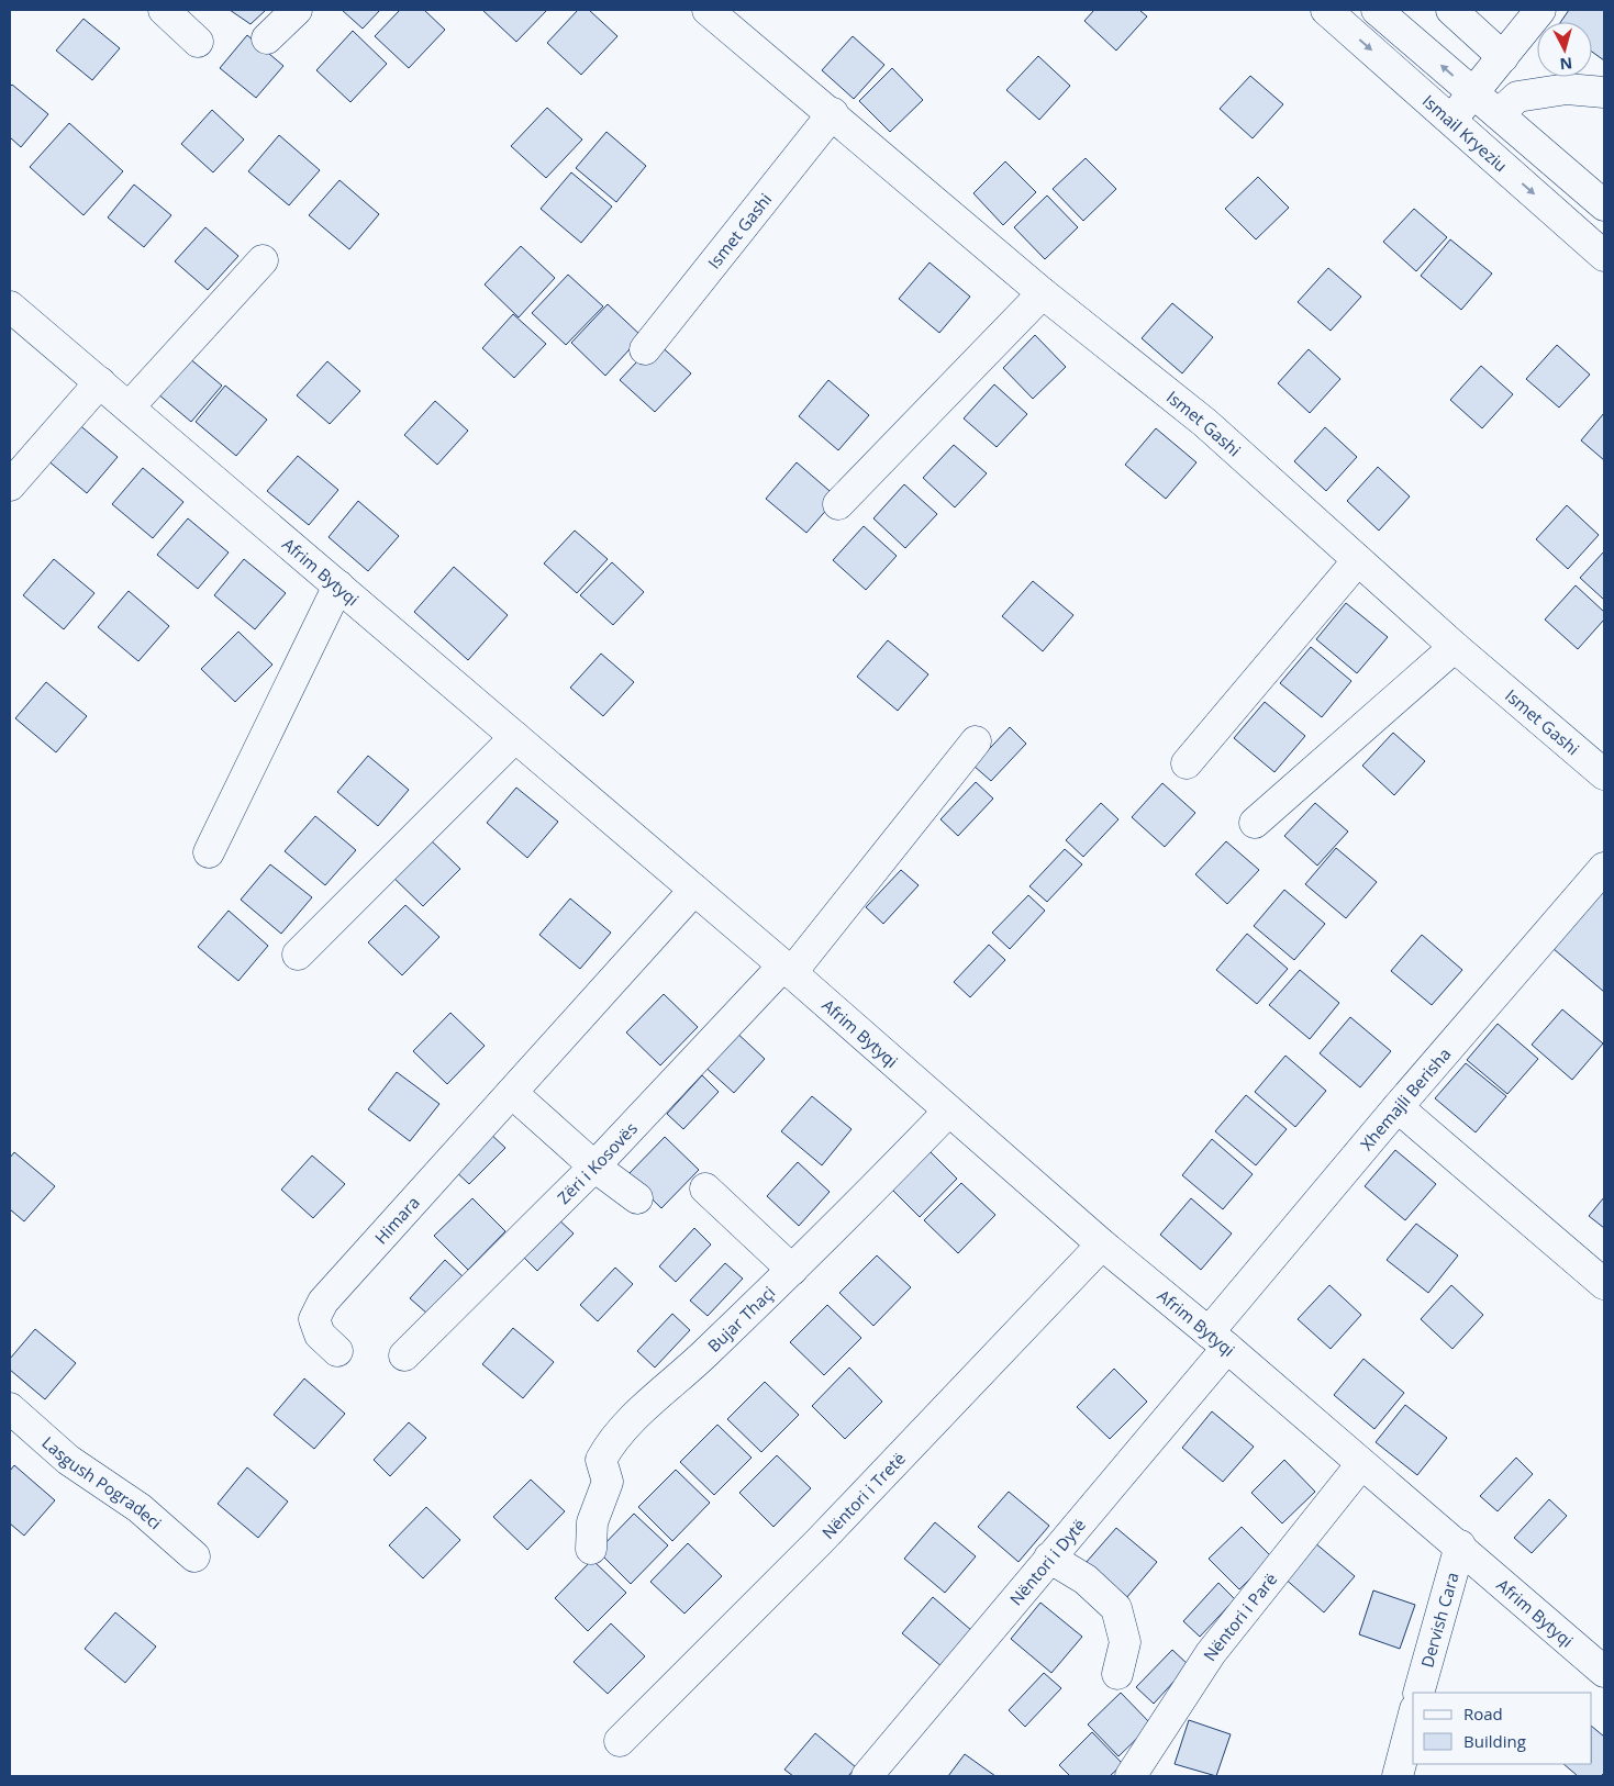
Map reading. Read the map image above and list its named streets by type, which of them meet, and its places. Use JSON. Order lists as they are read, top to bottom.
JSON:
{
  "streets": {
    "street": [
      "Ismail Kryeziu",
      "Ismet Gashi",
      "Afrim Bytyqi",
      "Xhemajli Berisha",
      "Zëri i Kosovës",
      "Himara",
      "Bujar Thaçi",
      "Lasgush Pogradeci",
      "Nëntori i Tretë",
      "Nëntori i Dytë",
      "Nëntori i Parë",
      "Dervish Cara"
    ]
  },
  "crossings": [
    ["Afrim Bytyqi", "Xhemajli Berisha"],
    ["Afrim Bytyqi", "Zëri i Kosovës"],
    ["Afrim Bytyqi", "Himara"],
    ["Afrim Bytyqi", "Bujar Thaçi"],
    ["Afrim Bytyqi", "Nëntori i Tretë"],
    ["Afrim Bytyqi", "Nëntori i Dytë"],
    ["Afrim Bytyqi", "Nëntori i Parë"],
    ["Afrim Bytyqi", "Dervish Cara"],
    ["Xhemajli Berisha", "Nëntori i Dytë"]
  ],
  "legend": ["Road", "Building"],
  "north": "bottom"
}
